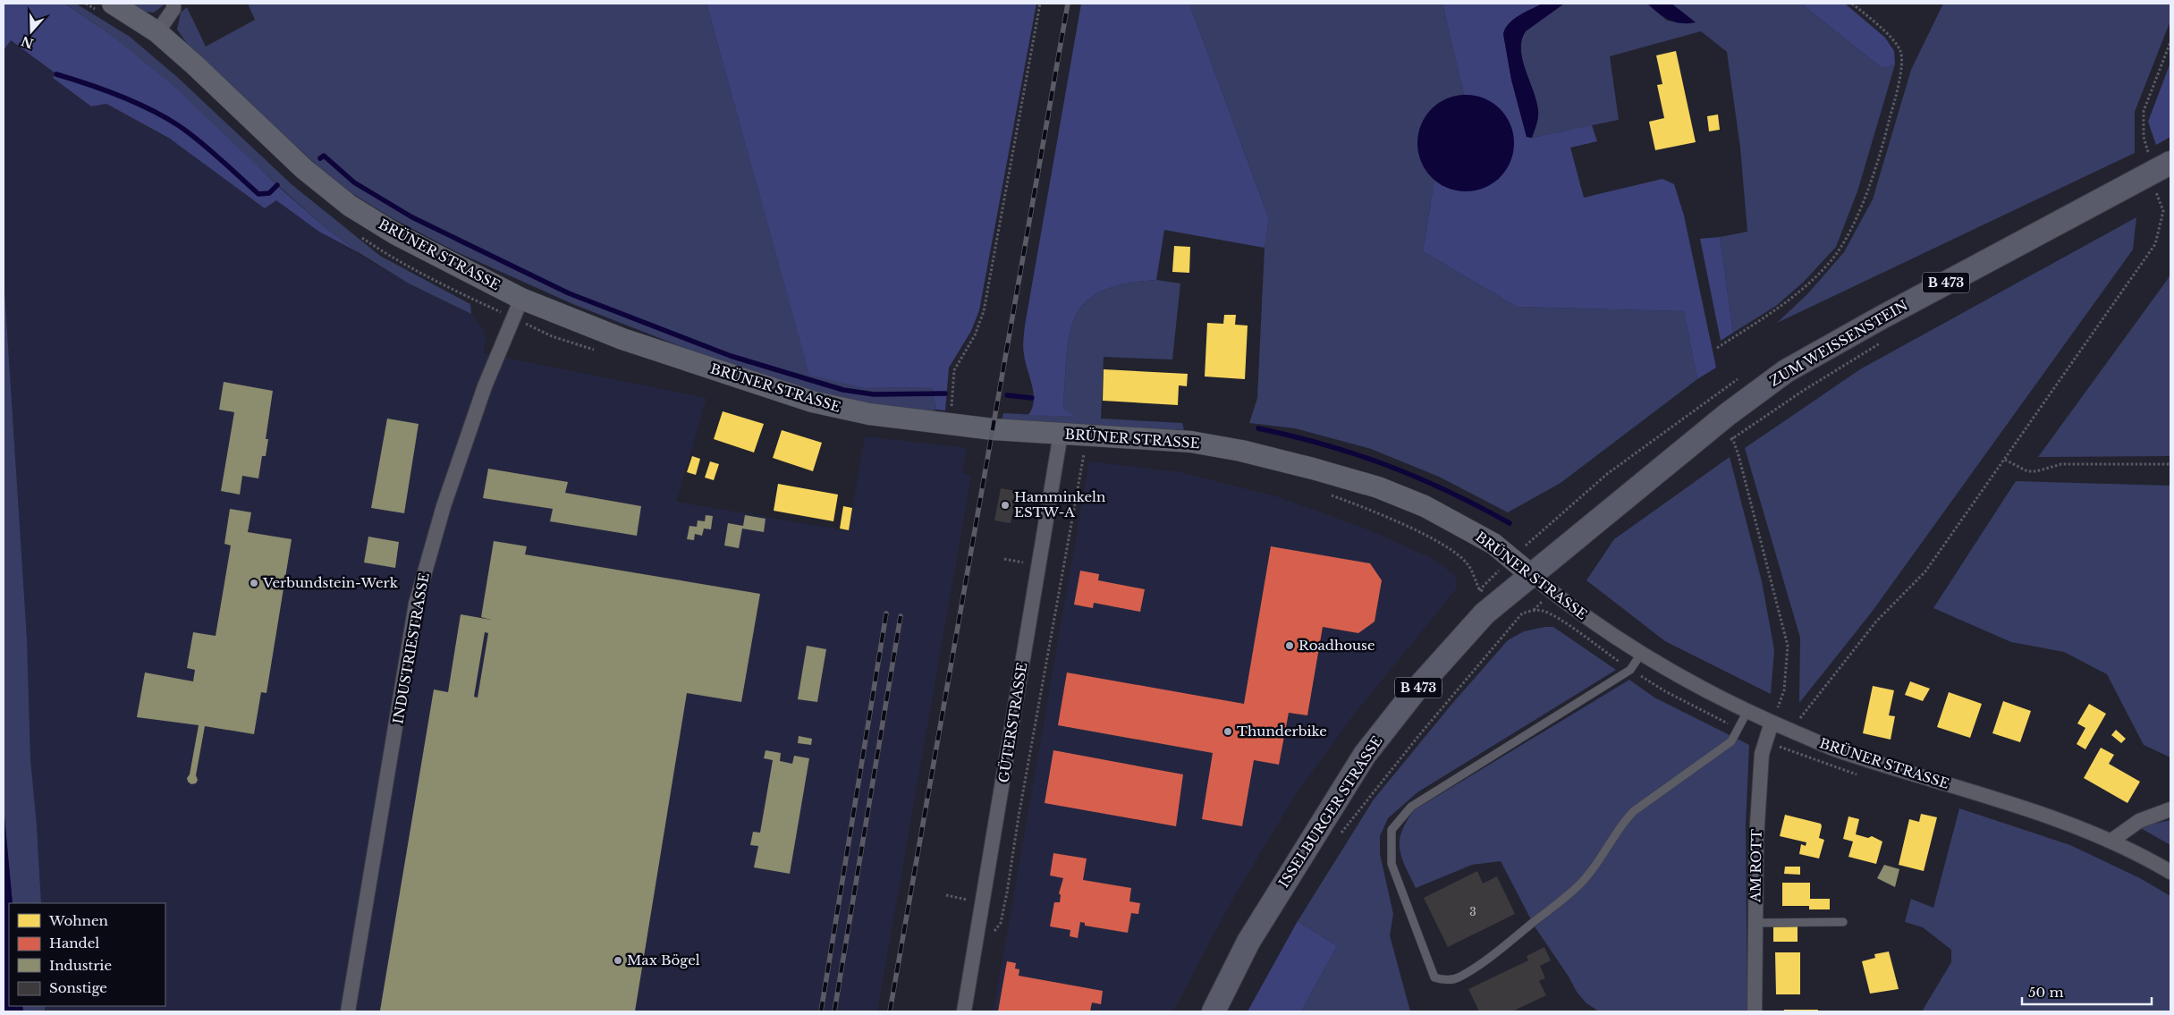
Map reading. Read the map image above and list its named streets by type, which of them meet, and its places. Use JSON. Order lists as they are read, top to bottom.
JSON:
{
  "streets": {
    "main road": [
      "BRÜNER STRASSE",
      "B 473",
      "ZUM WEISSENSTEIN",
      "ISSELBURGER STRASSE"
    ],
    "street": ["INDUSTRIESTRASSE", "GÜTERSTRASSE", "AM ROTT"]
  },
  "crossings": [
    ["BRÜNER STRASSE", "ZUM WEISSENSTEIN"],
    ["BRÜNER STRASSE", "INDUSTRIESTRASSE"],
    ["BRÜNER STRASSE", "GÜTERSTRASSE"],
    ["BRÜNER STRASSE", "ISSELBURGER STRASSE"],
    ["BRÜNER STRASSE", "AM ROTT"],
    ["ZUM WEISSENSTEIN", "ISSELBURGER STRASSE"]
  ],
  "places": [
    "Hamminkeln ESTW-A",
    "Verbundstein-Werk",
    "Roadhouse",
    "Thunderbike",
    "Max Bögel"
  ],
  "house_numbers": ["3"],
  "legend": [
    "Wohnen",
    "Handel",
    "Industrie",
    "Sonstige"
  ],
  "scale_bar": "50 m",
  "north": "bottom"
}
